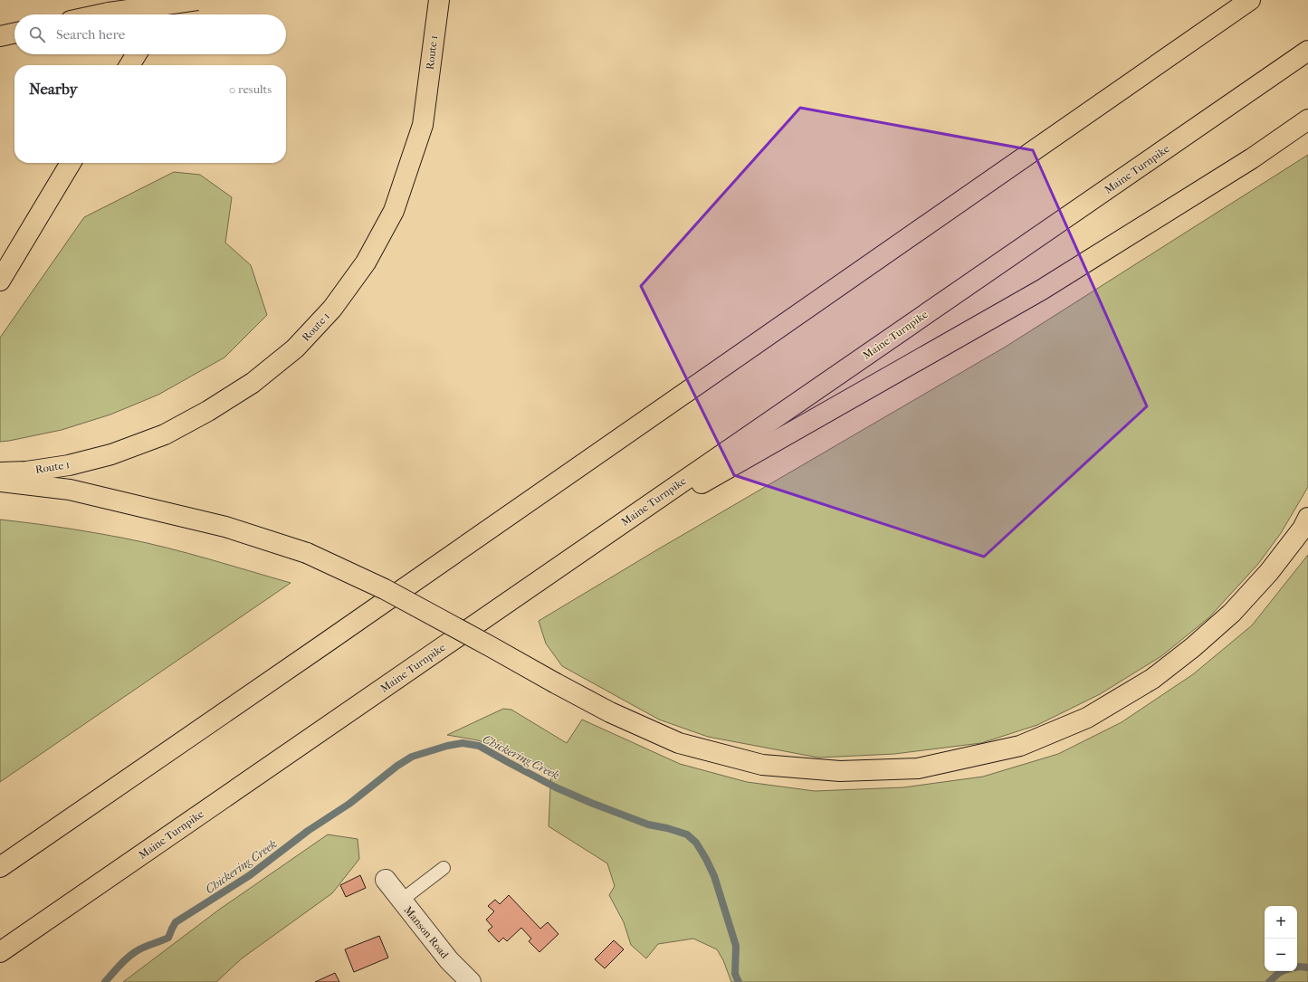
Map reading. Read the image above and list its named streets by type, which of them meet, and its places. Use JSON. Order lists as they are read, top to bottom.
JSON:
{
  "streets": {
    "main road": ["Route 1", "Maine Turnpike"],
    "street": ["Manson Road"]
  },
  "water": ["Chickering Creek"],
  "page": {
    "search": "Search here",
    "heading": ["Nearby", "0 results"],
    "map_buttons": ["+", "−"]
  }
}
